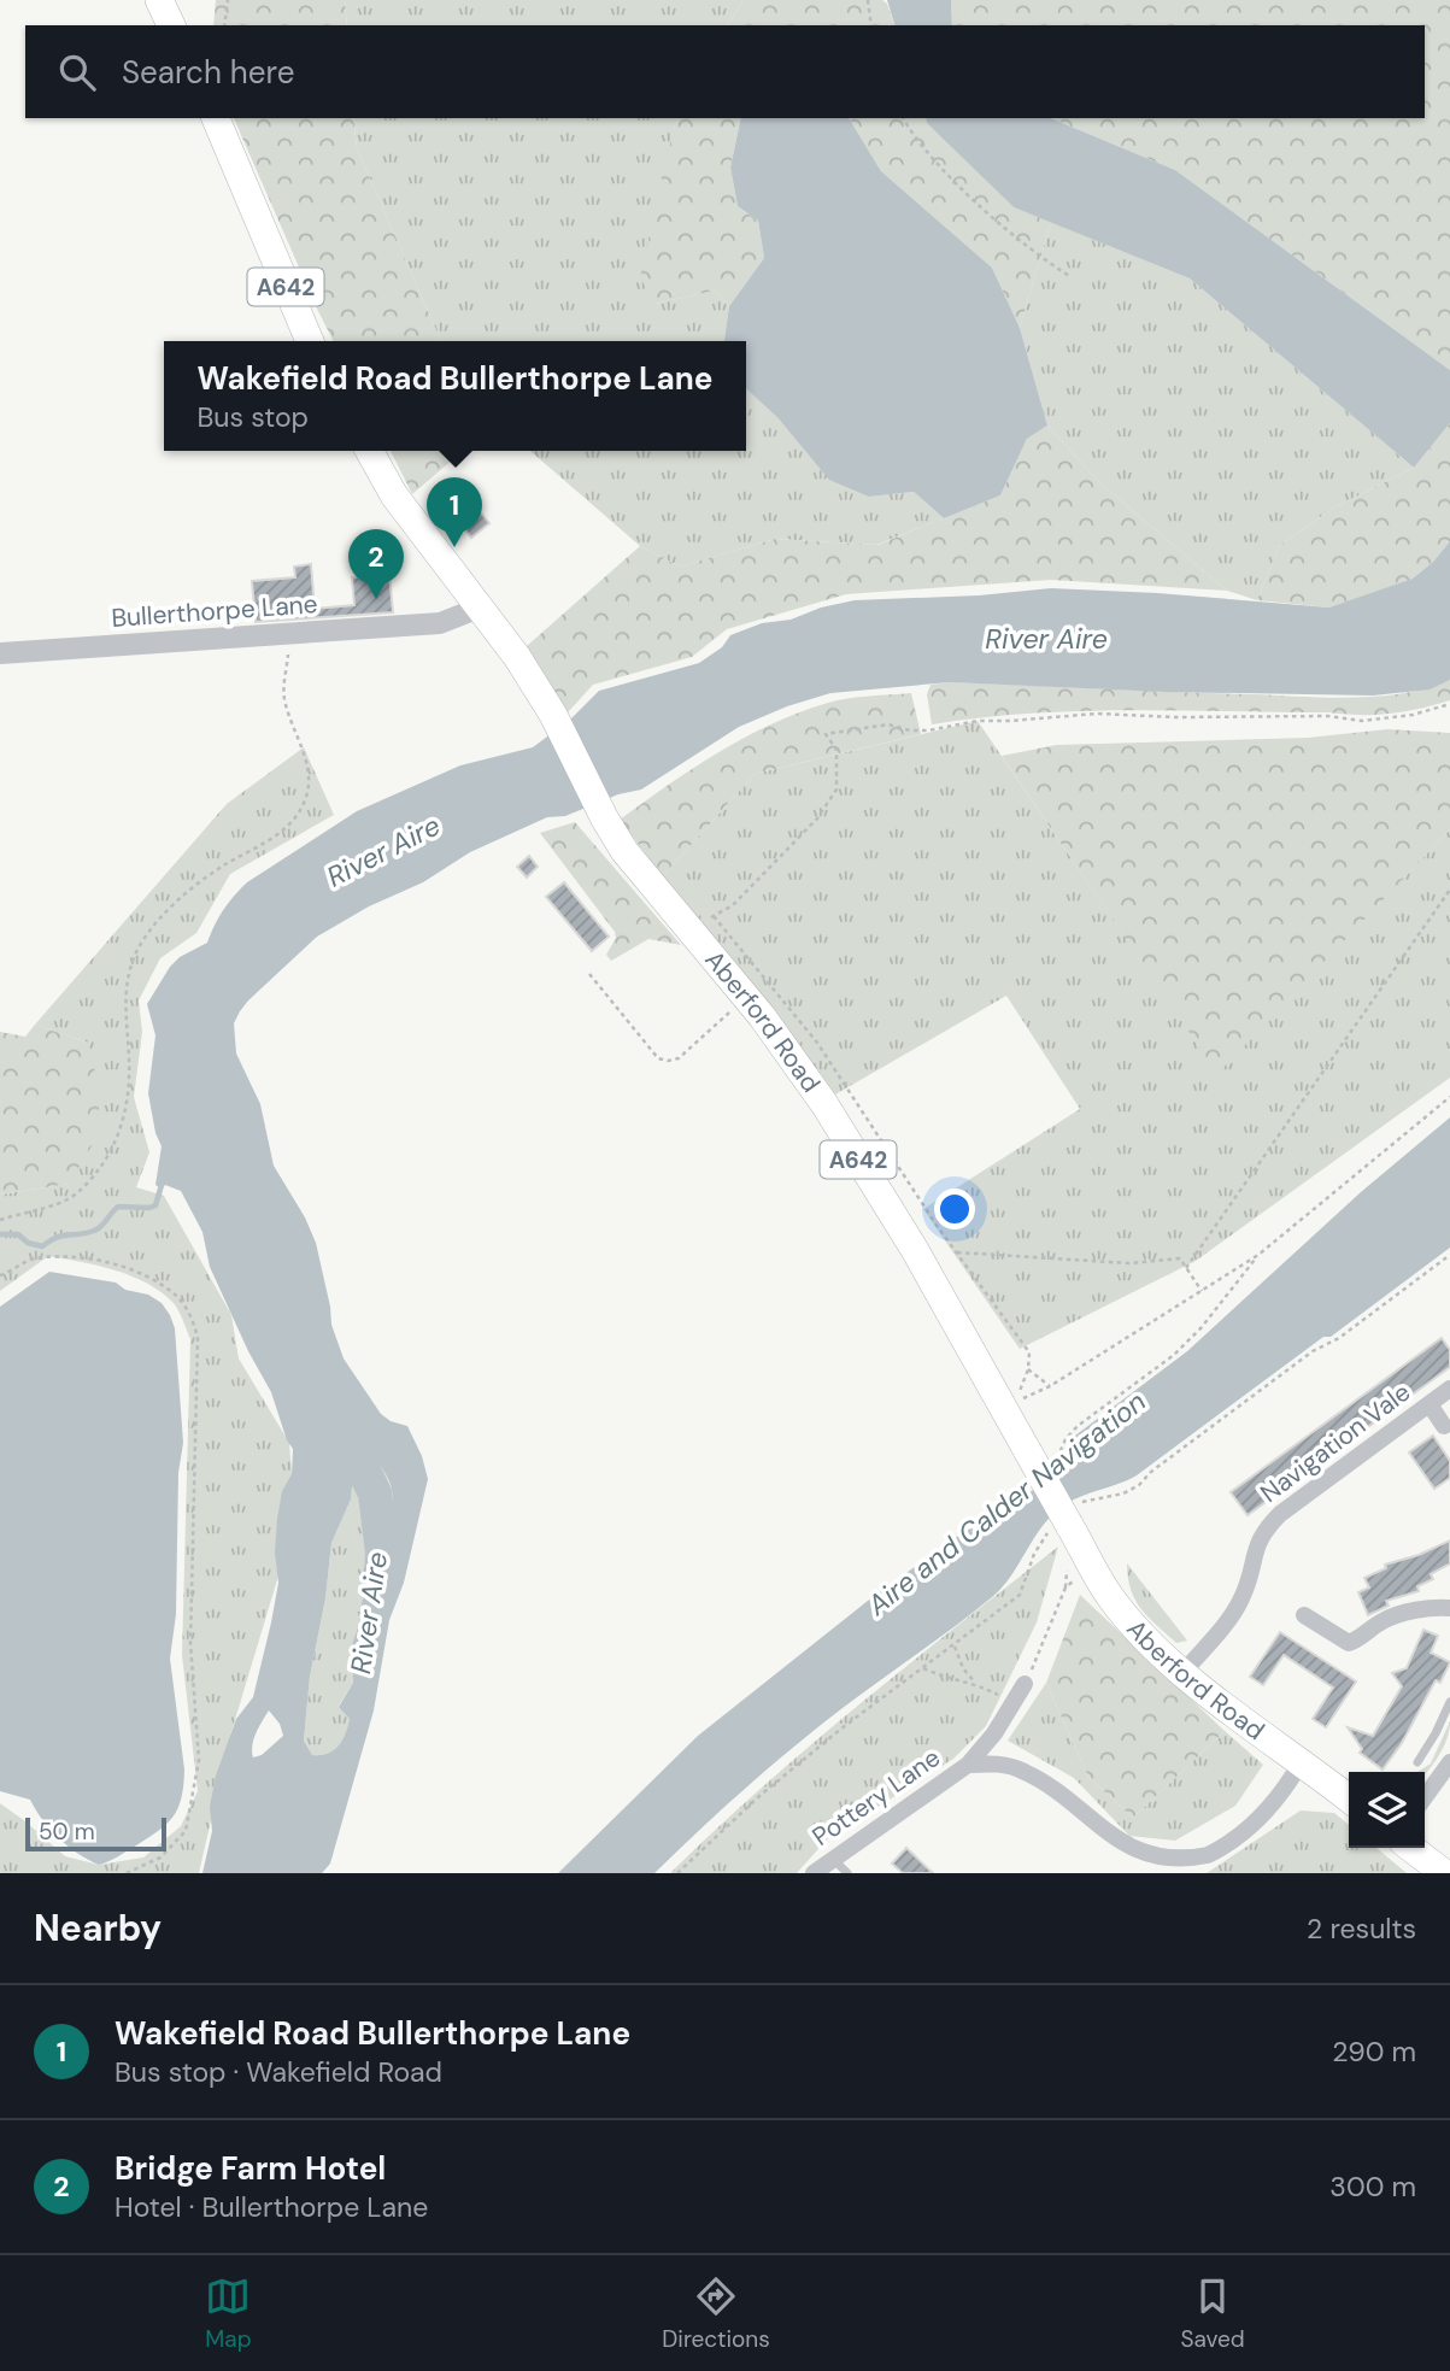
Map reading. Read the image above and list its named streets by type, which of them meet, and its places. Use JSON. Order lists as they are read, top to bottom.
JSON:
{
  "streets": {
    "main road": ["A642", "Aberford Road"],
    "street": ["Bullerthorpe Lane", "Navigation Vale", "Pottery Lane"]
  },
  "crossings": [
    ["A642", "Bullerthorpe Lane"],
    ["A642", "Aberford Road"],
    ["Bullerthorpe Lane", "Aberford Road"],
    ["Aberford Road", "Navigation Vale"],
    ["Aberford Road", "Pottery Lane"]
  ],
  "water": ["River Aire", "Aire and Calder Navigation"],
  "scale_bar": "50 m",
  "page": {
    "search": "Search here",
    "popup": ["Wakefield Road Bullerthorpe Lane", "Bus stop"],
    "pins": ["1", "2"],
    "scale": "50 m",
    "heading": ["Nearby", "2 results"],
    "list": [
      {
        "mark": "1",
        "name": "Wakefield Road Bullerthorpe Lane",
        "note": "Bus stop · Wakefield Road",
        "value": "290 m"
      },
      {
        "mark": "2",
        "name": "Bridge Farm Hotel",
        "note": "Hotel · Bullerthorpe Lane",
        "value": "300 m"
      }
    ],
    "nav": ["Map", "Directions", "Saved"]
  }
}
